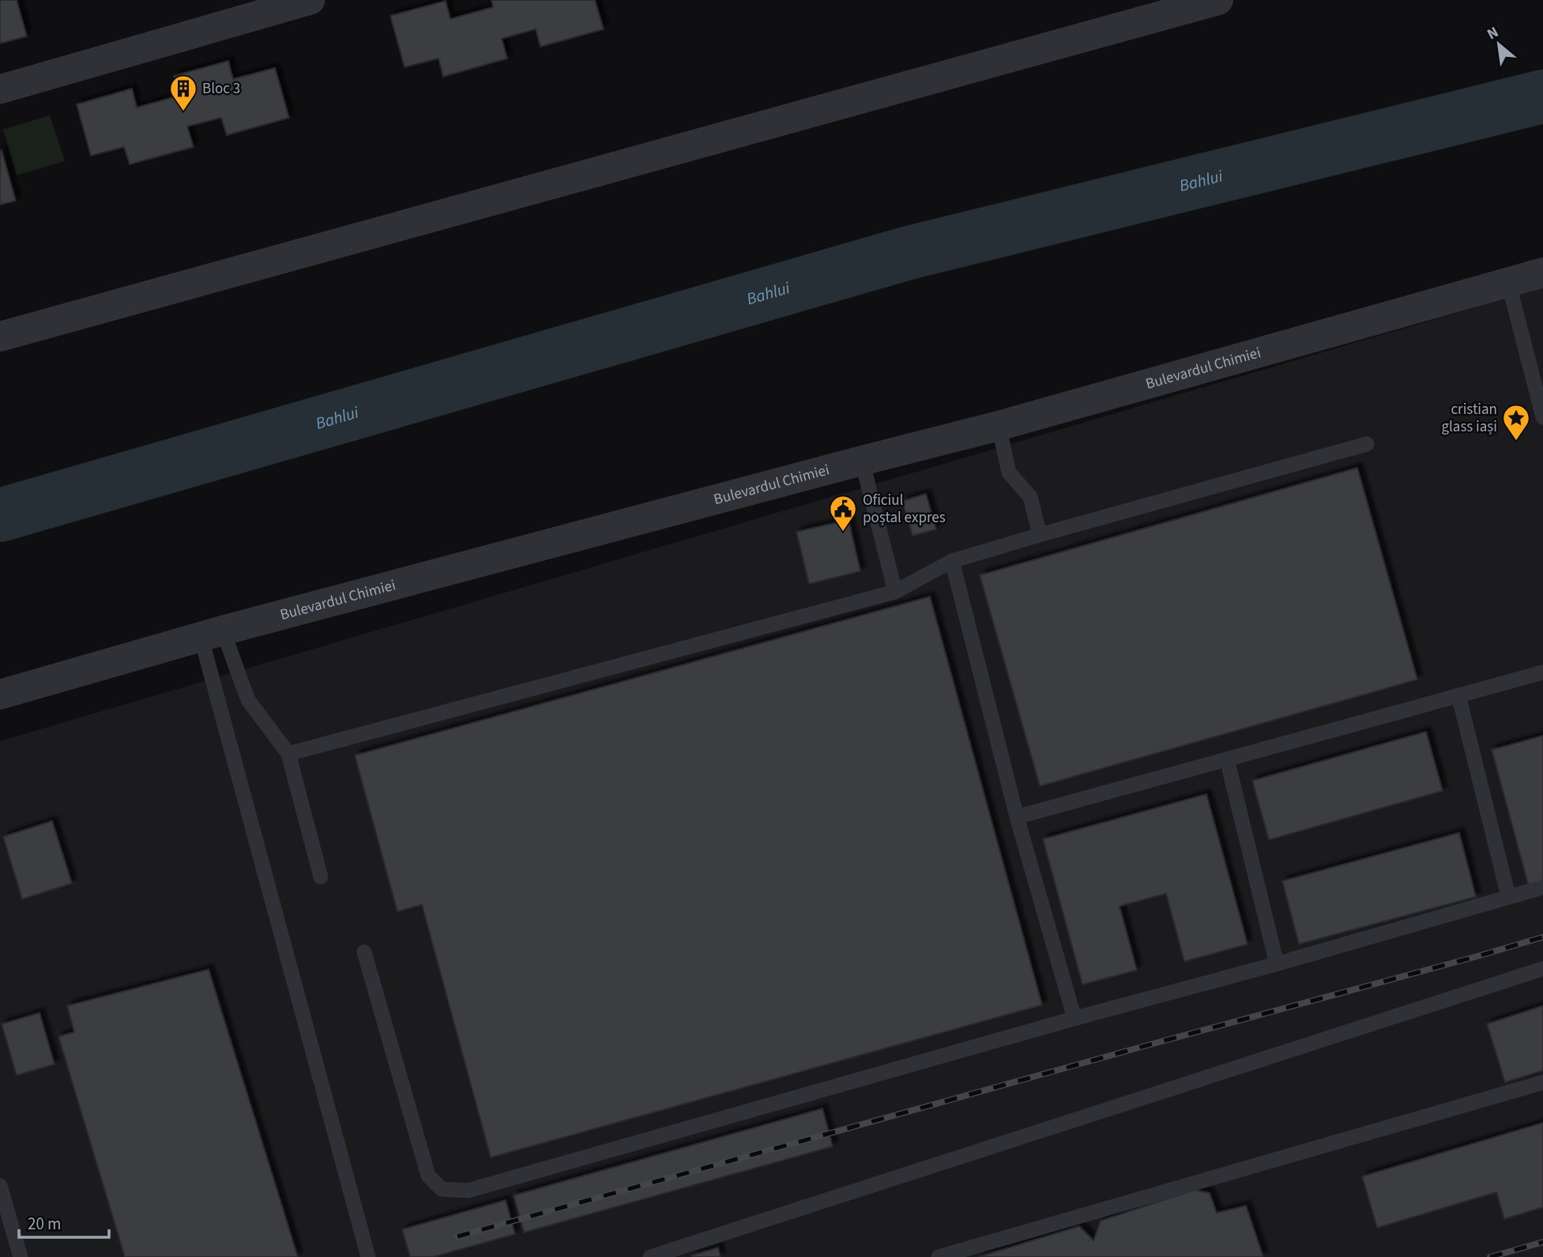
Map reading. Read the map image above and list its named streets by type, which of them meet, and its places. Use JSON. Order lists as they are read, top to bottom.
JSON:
{
  "streets": {
    "street": ["Bulevardul Chimiei"]
  },
  "water": ["Bahlui"],
  "places": {
    "building": ["Bloc 3"],
    "place": ["cristian glass iași"],
    "public building": ["Oficiul poștal expres"]
  },
  "scale_bar": "20 m",
  "north": "top left"
}
